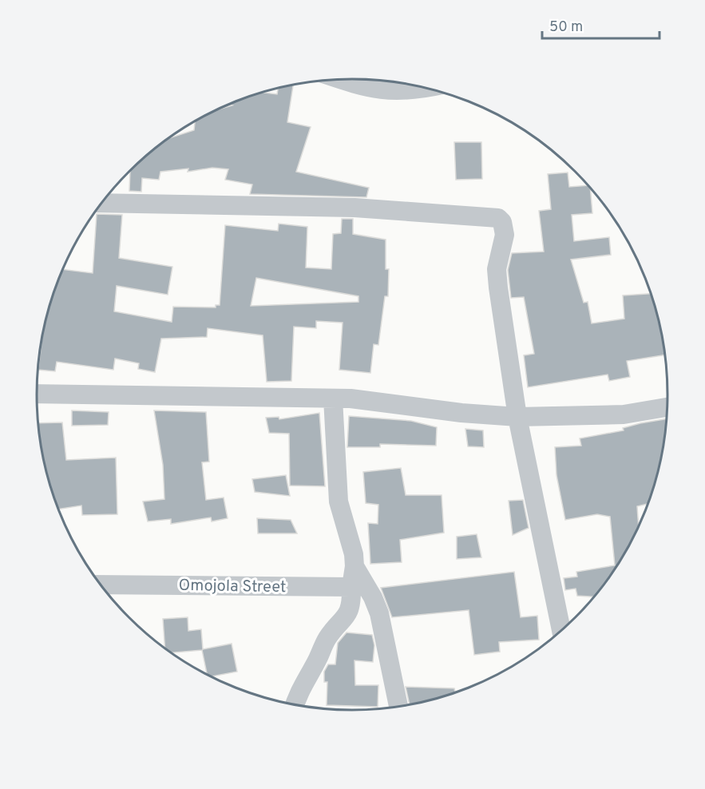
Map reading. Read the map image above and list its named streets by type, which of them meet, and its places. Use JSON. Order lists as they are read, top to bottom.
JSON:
{
  "streets": {
    "street": ["Omojola Street"]
  },
  "scale_bar": "50 m"
}
